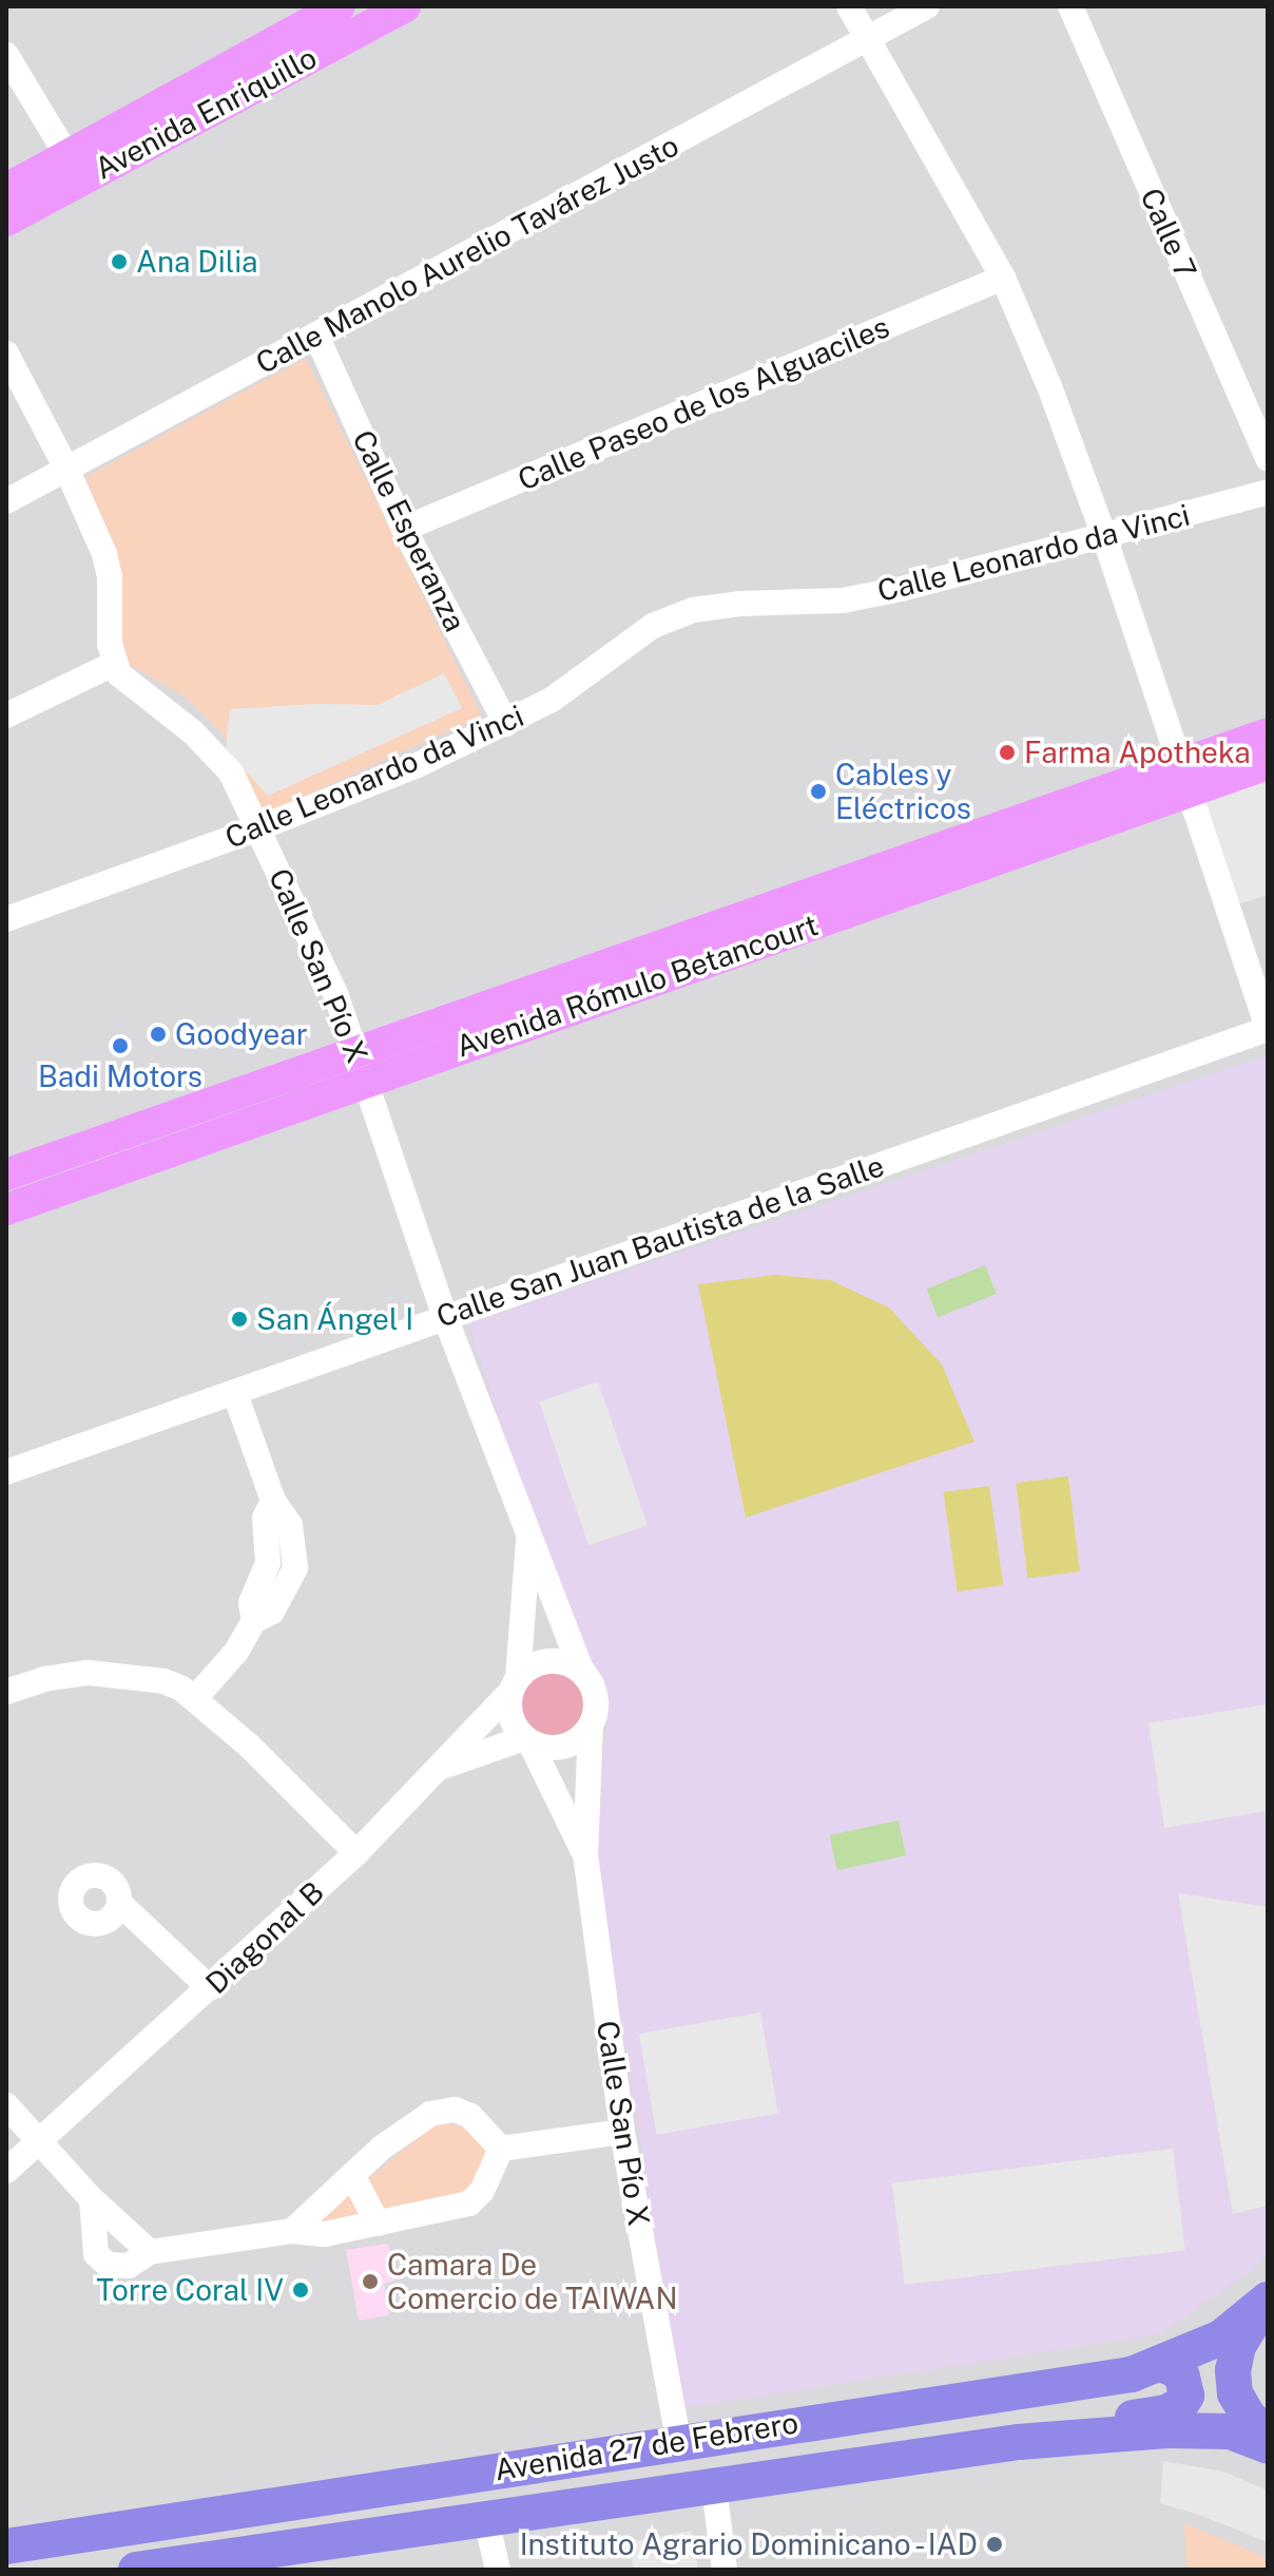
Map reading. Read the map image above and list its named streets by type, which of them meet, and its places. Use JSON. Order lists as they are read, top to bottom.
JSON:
{
  "streets": {
    "highway": ["Avenida 27 de Febrero"],
    "main road": ["Avenida Enriquillo", "Avenida Rómulo Betancourt"],
    "street": [
      "Calle 7",
      "Calle Manolo Aurelio Tavárez Justo",
      "Calle Paseo de los Alguaciles",
      "Calle Esperanza",
      "Calle Leonardo da Vinci",
      "Calle San Pío X",
      "Calle San Juan Bautista de la Salle",
      "Diagonal B"
    ]
  },
  "crossings": [
    ["Calle Manolo Aurelio Tavárez Justo", "Calle Esperanza"],
    ["Calle Paseo de los Alguaciles", "Calle Esperanza"],
    ["Calle Esperanza", "Calle Leonardo da Vinci"],
    ["Calle Leonardo da Vinci", "Calle San Pío X"],
    ["Calle San Pío X", "Avenida Rómulo Betancourt"],
    ["Calle San Pío X", "Calle San Juan Bautista de la Salle"],
    ["Calle San Pío X", "Diagonal B"],
    ["Calle San Pío X", "Avenida 27 de Febrero"]
  ],
  "places": [
    "Ana Dilia",
    "Farma Apotheka",
    "Cables y Eléctricos",
    "Goodyear",
    "Badi Motors",
    "San Ángel I",
    "Camara De Comercio de TAIWAN",
    "Torre Coral IV",
    "Instituto Agrario Dominicano - IAD"
  ]
}
